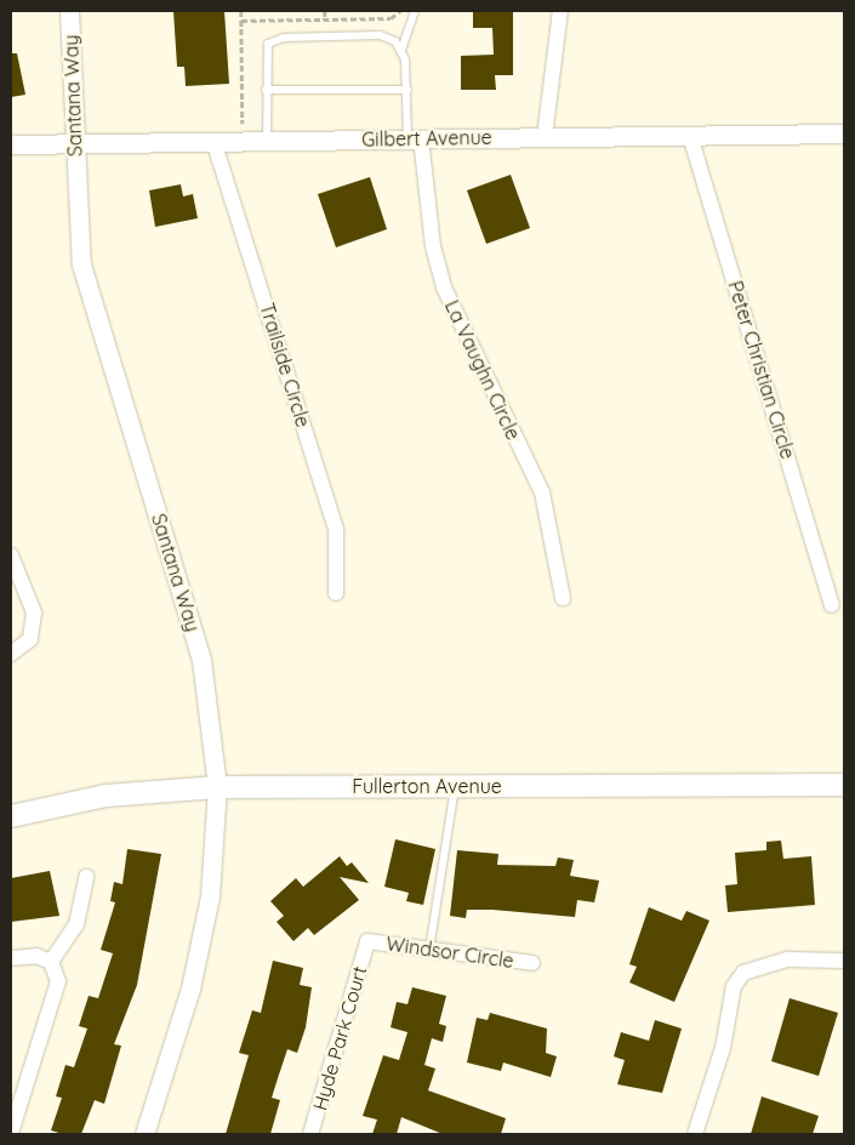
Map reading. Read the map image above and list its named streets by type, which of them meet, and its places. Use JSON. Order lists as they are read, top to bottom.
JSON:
{
  "streets": {
    "main road": ["Fullerton Avenue"],
    "street": [
      "Santana Way",
      "Gilbert Avenue",
      "Trailside Circle",
      "La Vaughn Circle",
      "Peter Christian Circle",
      "Windsor Circle",
      "Hyde Park Court"
    ]
  },
  "crossings": [
    ["Santana Way", "Gilbert Avenue"],
    ["Santana Way", "Fullerton Avenue"],
    ["Gilbert Avenue", "Trailside Circle"],
    ["Gilbert Avenue", "La Vaughn Circle"],
    ["Gilbert Avenue", "Peter Christian Circle"],
    ["Windsor Circle", "Hyde Park Court"]
  ]
}
